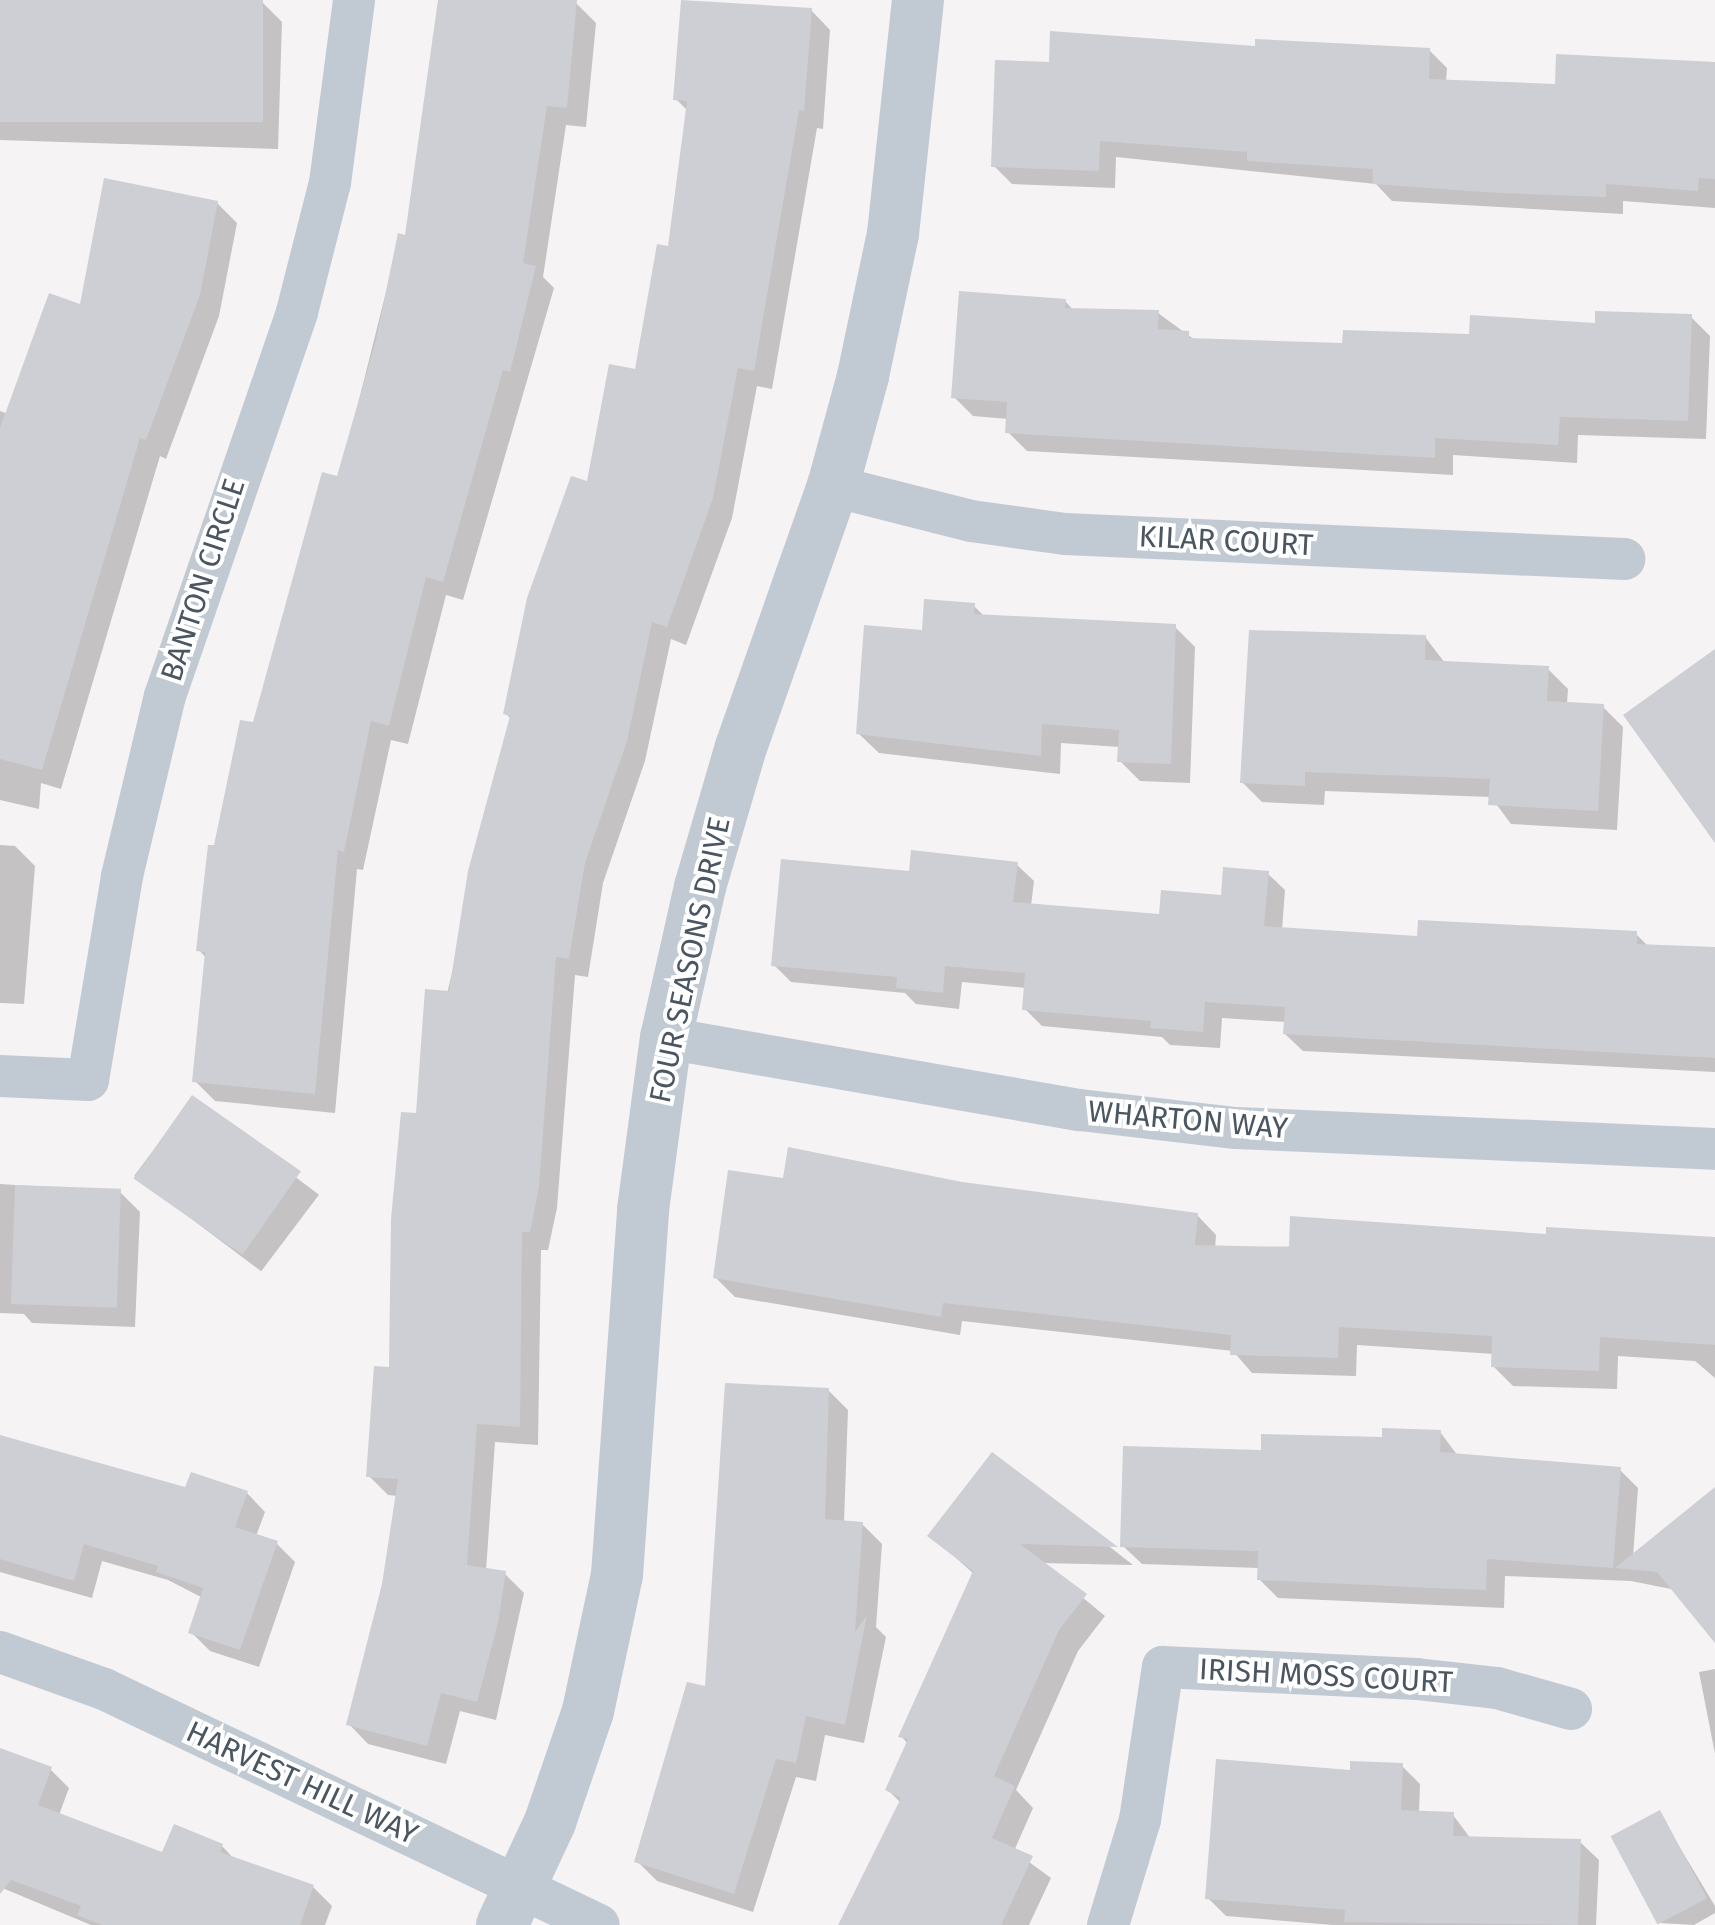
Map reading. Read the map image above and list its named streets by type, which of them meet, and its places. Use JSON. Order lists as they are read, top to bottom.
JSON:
{
  "streets": {
    "street": [
      "KILAR COURT",
      "BANTON CIRCLE",
      "FOUR SEASONS DRIVE",
      "WHARTON WAY",
      "IRISH MOSS COURT",
      "HARVEST HILL WAY"
    ]
  },
  "crossings": [
    ["KILAR COURT", "FOUR SEASONS DRIVE"],
    ["FOUR SEASONS DRIVE", "WHARTON WAY"],
    ["FOUR SEASONS DRIVE", "HARVEST HILL WAY"]
  ]
}
